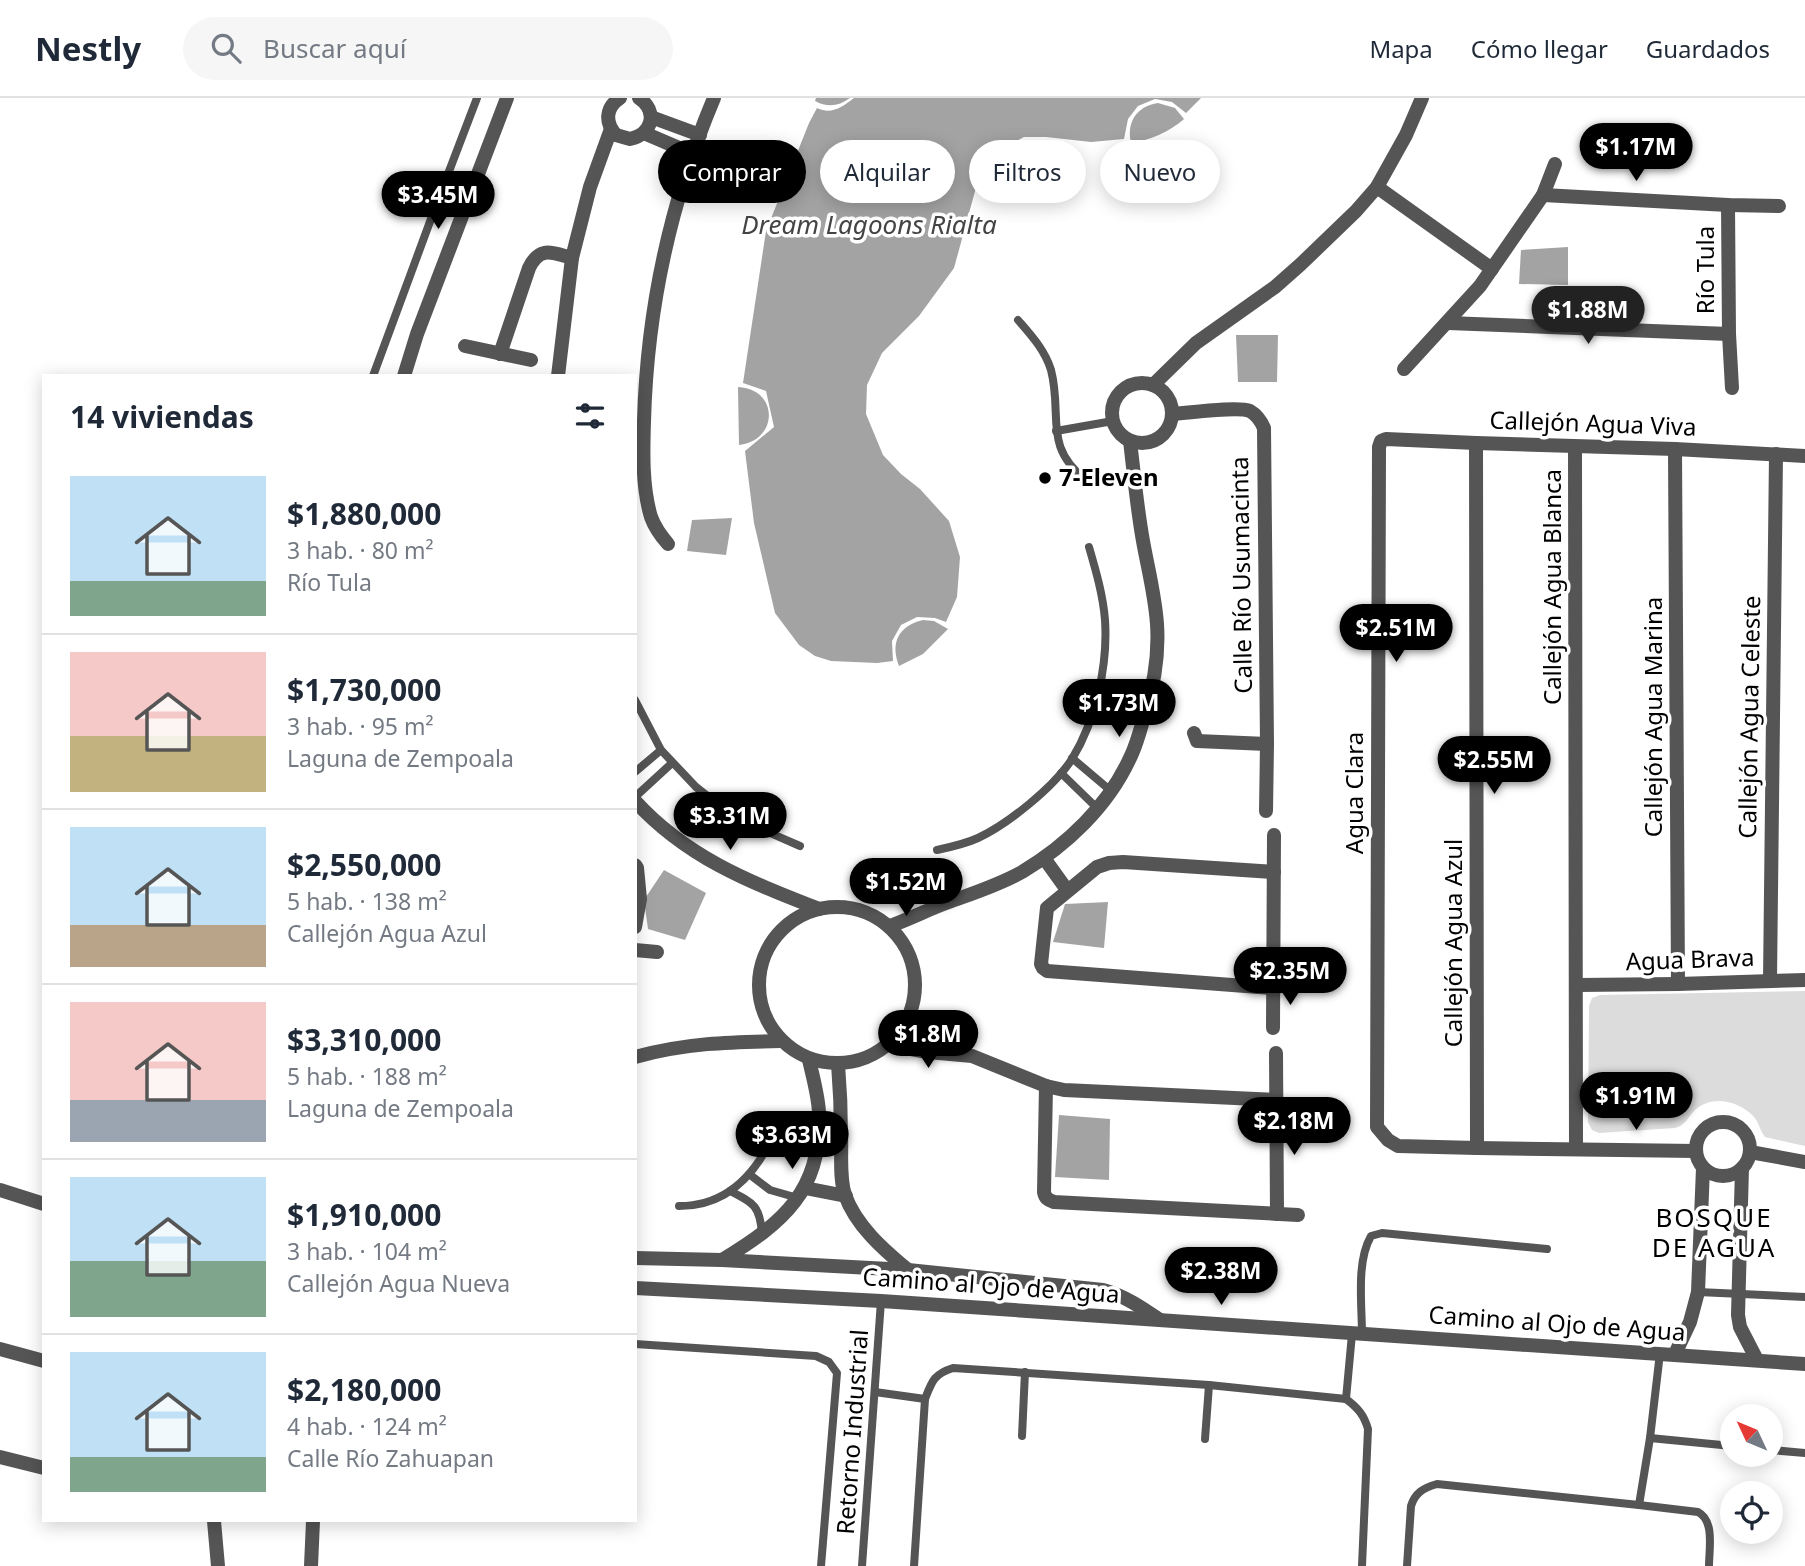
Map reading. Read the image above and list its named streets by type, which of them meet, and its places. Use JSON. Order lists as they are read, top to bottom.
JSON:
{
  "streets": {
    "street": [
      "Río Tula",
      "Callejón Agua Viva",
      "Calle Río Usumacinta",
      "Callejón Agua Blanca",
      "Callejón Agua Marina",
      "Callejón Agua Celeste",
      "Agua Clara",
      "Callejón Agua Azul",
      "Agua Brava",
      "Camino al Ojo de Agua"
    ],
    "lane": ["Retorno Industrial"]
  },
  "crossings": [
    ["Callejón Agua Viva", "Callejón Agua Blanca"],
    ["Callejón Agua Viva", "Callejón Agua Marina"],
    ["Callejón Agua Viva", "Callejón Agua Celeste"],
    ["Callejón Agua Viva", "Agua Clara"],
    ["Callejón Agua Viva", "Callejón Agua Azul"],
    ["Callejón Agua Blanca", "Agua Brava"],
    ["Callejón Agua Marina", "Agua Brava"],
    ["Callejón Agua Celeste", "Agua Brava"],
    ["Agua Clara", "Callejón Agua Azul"],
    ["Camino al Ojo de Agua", "Retorno Industrial"]
  ],
  "districts": ["BOSQUE DE AGUA"],
  "water": ["Dream Lagoons Rialta"],
  "places": ["7-Eleven"],
  "north": "top left",
  "page": {
    "header": "Nestly",
    "search": "Buscar aquí",
    "nav": ["Mapa", "Cómo llegar", "Guardados"],
    "price": [
      "$1.17M",
      "$3.45M",
      "$1.88M",
      "$2.51M",
      "$1.73M",
      "$2.55M",
      "$3.31M",
      "$1.52M",
      "$2.35M",
      "$1.8M",
      "$1.91M",
      "$2.18M",
      "$3.63M",
      "$2.38M"
    ],
    "chip": [
      "Comprar",
      "Alquilar",
      "Filtros",
      "Nuevo"
    ],
    "heading": "14 viviendas",
    "list": [
      {
        "name": "$1,880,000",
        "note": "3 hab. · 80 m² · Río Tula"
      },
      {
        "name": "$1,730,000",
        "note": "3 hab. · 95 m² · Laguna de Zempoala"
      },
      {
        "name": "$2,550,000",
        "note": "5 hab. · 138 m² · Callejón Agua Azul"
      },
      {
        "name": "$3,310,000",
        "note": "5 hab. · 188 m² · Laguna de Zempoala"
      },
      {
        "name": "$1,910,000",
        "note": "3 hab. · 104 m² · Callejón Agua Nueva"
      },
      {
        "name": "$2,180,000",
        "note": "4 hab. · 124 m² · Calle Río Zahuapan"
      }
    ]
  }
}
